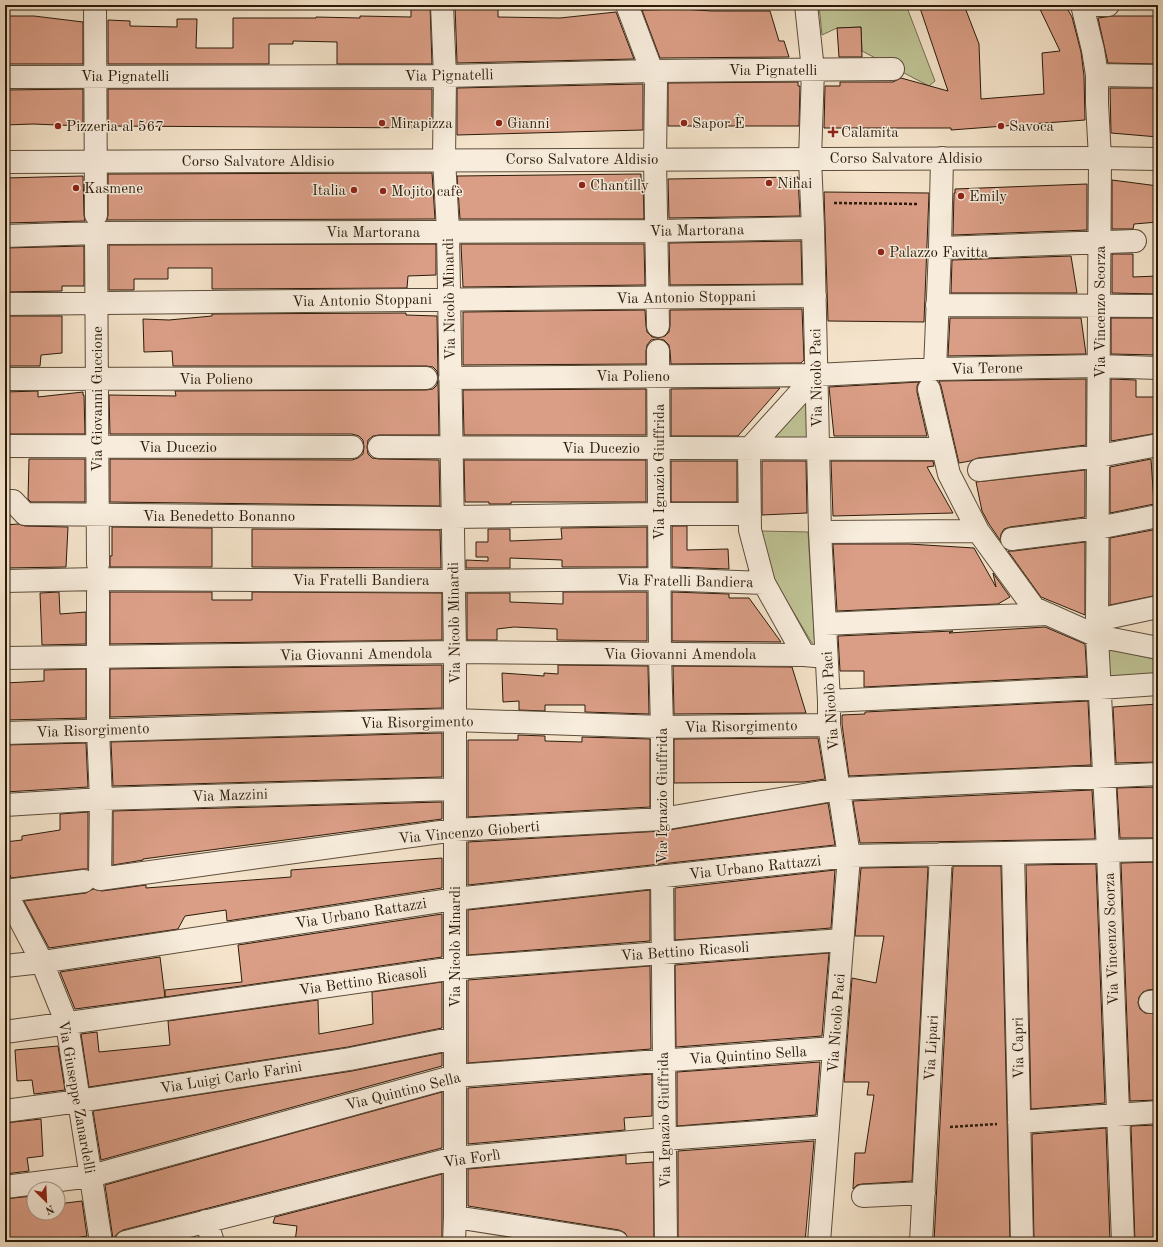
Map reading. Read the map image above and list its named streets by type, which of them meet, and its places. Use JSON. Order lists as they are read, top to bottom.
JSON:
{
  "streets": {
    "street": [
      "Via Pignatelli",
      "Corso Salvatore Aldisio",
      "Via Martorana",
      "Via Antonio Stoppani",
      "Via Nicolò Minardi",
      "Via Vincenzo Scorza",
      "Via Terone",
      "Via Polieno",
      "Via Nicolò Paci",
      "Via Giovanni Guccione",
      "Via Ducezio",
      "Via Ignazio Giuffrida",
      "Via Benedetto Bonanno",
      "Via Fratelli Bandiera",
      "Via Giovanni Amendola",
      "Via Risorgimento",
      "Via Mazzini",
      "Via Vincenzo Gioberti",
      "Via Urbano Rattazzi",
      "Via Bettino Ricasoli",
      "Via Lipari",
      "Via Capri",
      "Via Quintino Sella",
      "Via Luigi Carlo Farini",
      "Via Giuseppe Zanardelli",
      "Via Forlì"
    ]
  },
  "crossings": [
    ["Via Pignatelli", "Via Nicolò Minardi"],
    ["Via Pignatelli", "Via Nicolò Paci"],
    ["Via Pignatelli", "Via Giovanni Guccione"],
    ["Corso Salvatore Aldisio", "Via Nicolò Minardi"],
    ["Corso Salvatore Aldisio", "Via Vincenzo Scorza"],
    ["Corso Salvatore Aldisio", "Via Nicolò Paci"],
    ["Corso Salvatore Aldisio", "Via Giovanni Guccione"],
    ["Via Martorana", "Via Nicolò Minardi"],
    ["Via Martorana", "Via Nicolò Paci"],
    ["Via Martorana", "Via Giovanni Guccione"],
    ["Via Antonio Stoppani", "Via Nicolò Minardi"],
    ["Via Antonio Stoppani", "Via Nicolò Paci"],
    ["Via Antonio Stoppani", "Via Giovanni Guccione"],
    ["Via Nicolò Minardi", "Via Polieno"],
    ["Via Nicolò Minardi", "Via Ducezio"],
    ["Via Nicolò Minardi", "Via Benedetto Bonanno"],
    ["Via Nicolò Minardi", "Via Fratelli Bandiera"],
    ["Via Nicolò Minardi", "Via Giovanni Amendola"],
    ["Via Nicolò Minardi", "Via Risorgimento"],
    ["Via Nicolò Minardi", "Via Mazzini"],
    ["Via Nicolò Minardi", "Via Vincenzo Gioberti"],
    ["Via Nicolò Minardi", "Via Urbano Rattazzi"],
    ["Via Nicolò Minardi", "Via Bettino Ricasoli"],
    ["Via Nicolò Minardi", "Via Quintino Sella"],
    ["Via Nicolò Minardi", "Via Luigi Carlo Farini"],
    ["Via Nicolò Minardi", "Via Forlì"],
    ["Via Vincenzo Scorza", "Via Terone"],
    ["Via Vincenzo Scorza", "Via Vincenzo Gioberti"],
    ["Via Vincenzo Scorza", "Via Urbano Rattazzi"],
    ["Via Terone", "Via Polieno"],
    ["Via Terone", "Via Nicolò Paci"],
    ["Via Polieno", "Via Nicolò Paci"],
    ["Via Polieno", "Via Giovanni Guccione"],
    ["Via Polieno", "Via Ignazio Giuffrida"],
    ["Via Nicolò Paci", "Via Ducezio"],
    ["Via Nicolò Paci", "Via Giovanni Amendola"],
    ["Via Nicolò Paci", "Via Risorgimento"],
    ["Via Nicolò Paci", "Via Vincenzo Gioberti"],
    ["Via Nicolò Paci", "Via Urbano Rattazzi"],
    ["Via Nicolò Paci", "Via Bettino Ricasoli"],
    ["Via Nicolò Paci", "Via Quintino Sella"],
    ["Via Nicolò Paci", "Via Forlì"],
    ["Via Giovanni Guccione", "Via Ducezio"],
    ["Via Giovanni Guccione", "Via Benedetto Bonanno"],
    ["Via Ducezio", "Via Ignazio Giuffrida"],
    ["Via Ignazio Giuffrida", "Via Benedetto Bonanno"],
    ["Via Ignazio Giuffrida", "Via Fratelli Bandiera"],
    ["Via Ignazio Giuffrida", "Via Giovanni Amendola"],
    ["Via Ignazio Giuffrida", "Via Risorgimento"],
    ["Via Ignazio Giuffrida", "Via Vincenzo Gioberti"],
    ["Via Ignazio Giuffrida", "Via Urbano Rattazzi"],
    ["Via Ignazio Giuffrida", "Via Bettino Ricasoli"],
    ["Via Ignazio Giuffrida", "Via Quintino Sella"],
    ["Via Ignazio Giuffrida", "Via Forlì"],
    ["Via Vincenzo Gioberti", "Via Giuseppe Zanardelli"],
    ["Via Urbano Rattazzi", "Via Lipari"],
    ["Via Urbano Rattazzi", "Via Capri"],
    ["Via Urbano Rattazzi", "Via Giuseppe Zanardelli"],
    ["Via Bettino Ricasoli", "Via Giuseppe Zanardelli"],
    ["Via Quintino Sella", "Via Giuseppe Zanardelli"],
    ["Via Luigi Carlo Farini", "Via Giuseppe Zanardelli"]
  ],
  "places": {
    "other": [
      "Mirapizza",
      "Gianni",
      "Sapor È",
      "Pizzeria al 567",
      "Savoca",
      "Nihai",
      "Chantilly",
      "Kasmene",
      "Italia",
      "Mojito cafè",
      "Emily",
      "Palazzo Favitta"
    ],
    "health": ["Calamita"]
  },
  "north": "bottom right"
}
